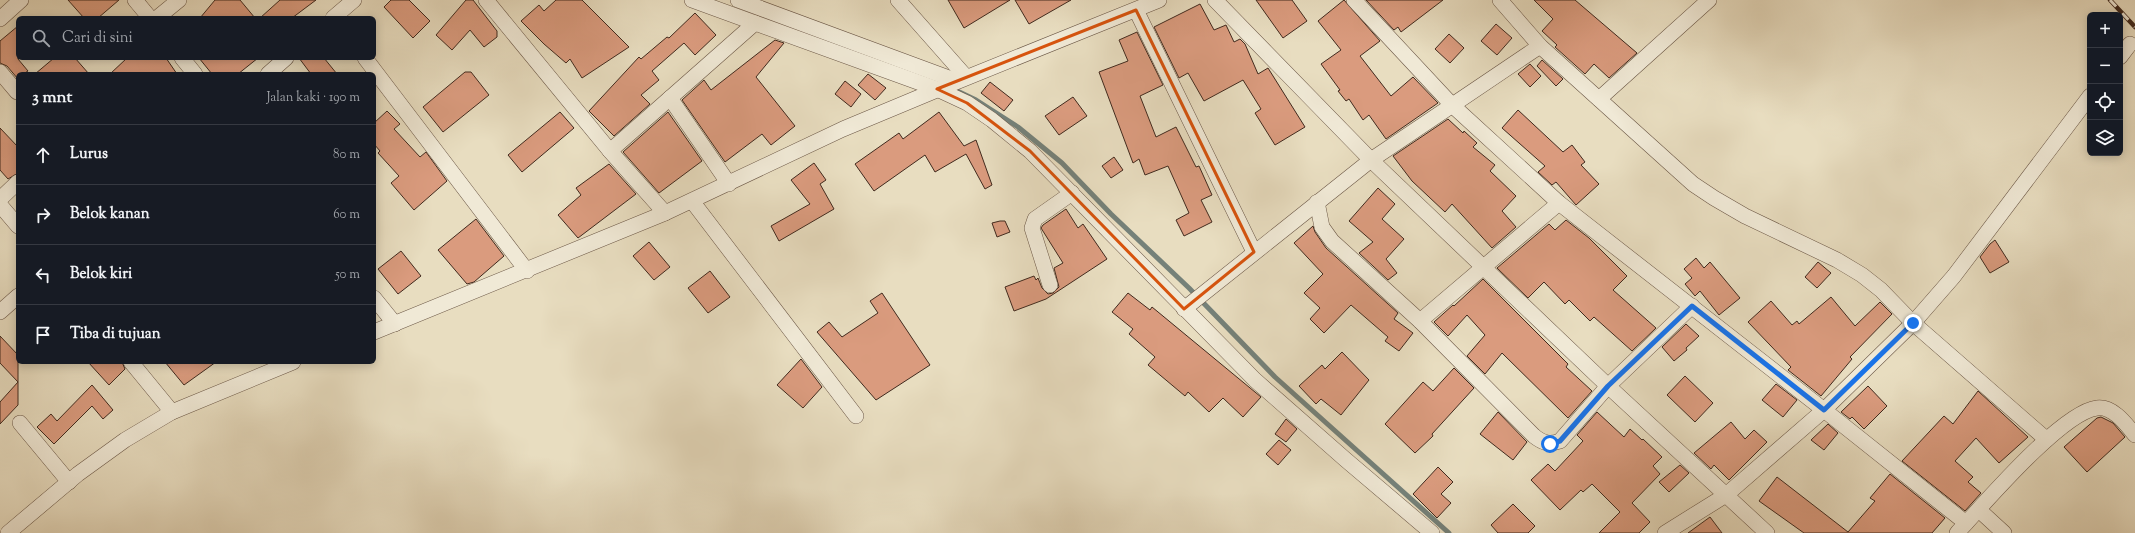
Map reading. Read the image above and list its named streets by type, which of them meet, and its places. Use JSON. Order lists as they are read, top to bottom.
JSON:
{
  "page": {
    "map_buttons": ["+", "−"],
    "search": "Cari di sini",
    "heading": ["3 mnt", "Jalan kaki · 190 m"],
    "list": [
      ["Lurus", "80 m"],
      ["Belok kanan", "60 m"],
      ["Belok kiri", "50 m"],
      "Tiba di tujuan"
    ]
  }
}
